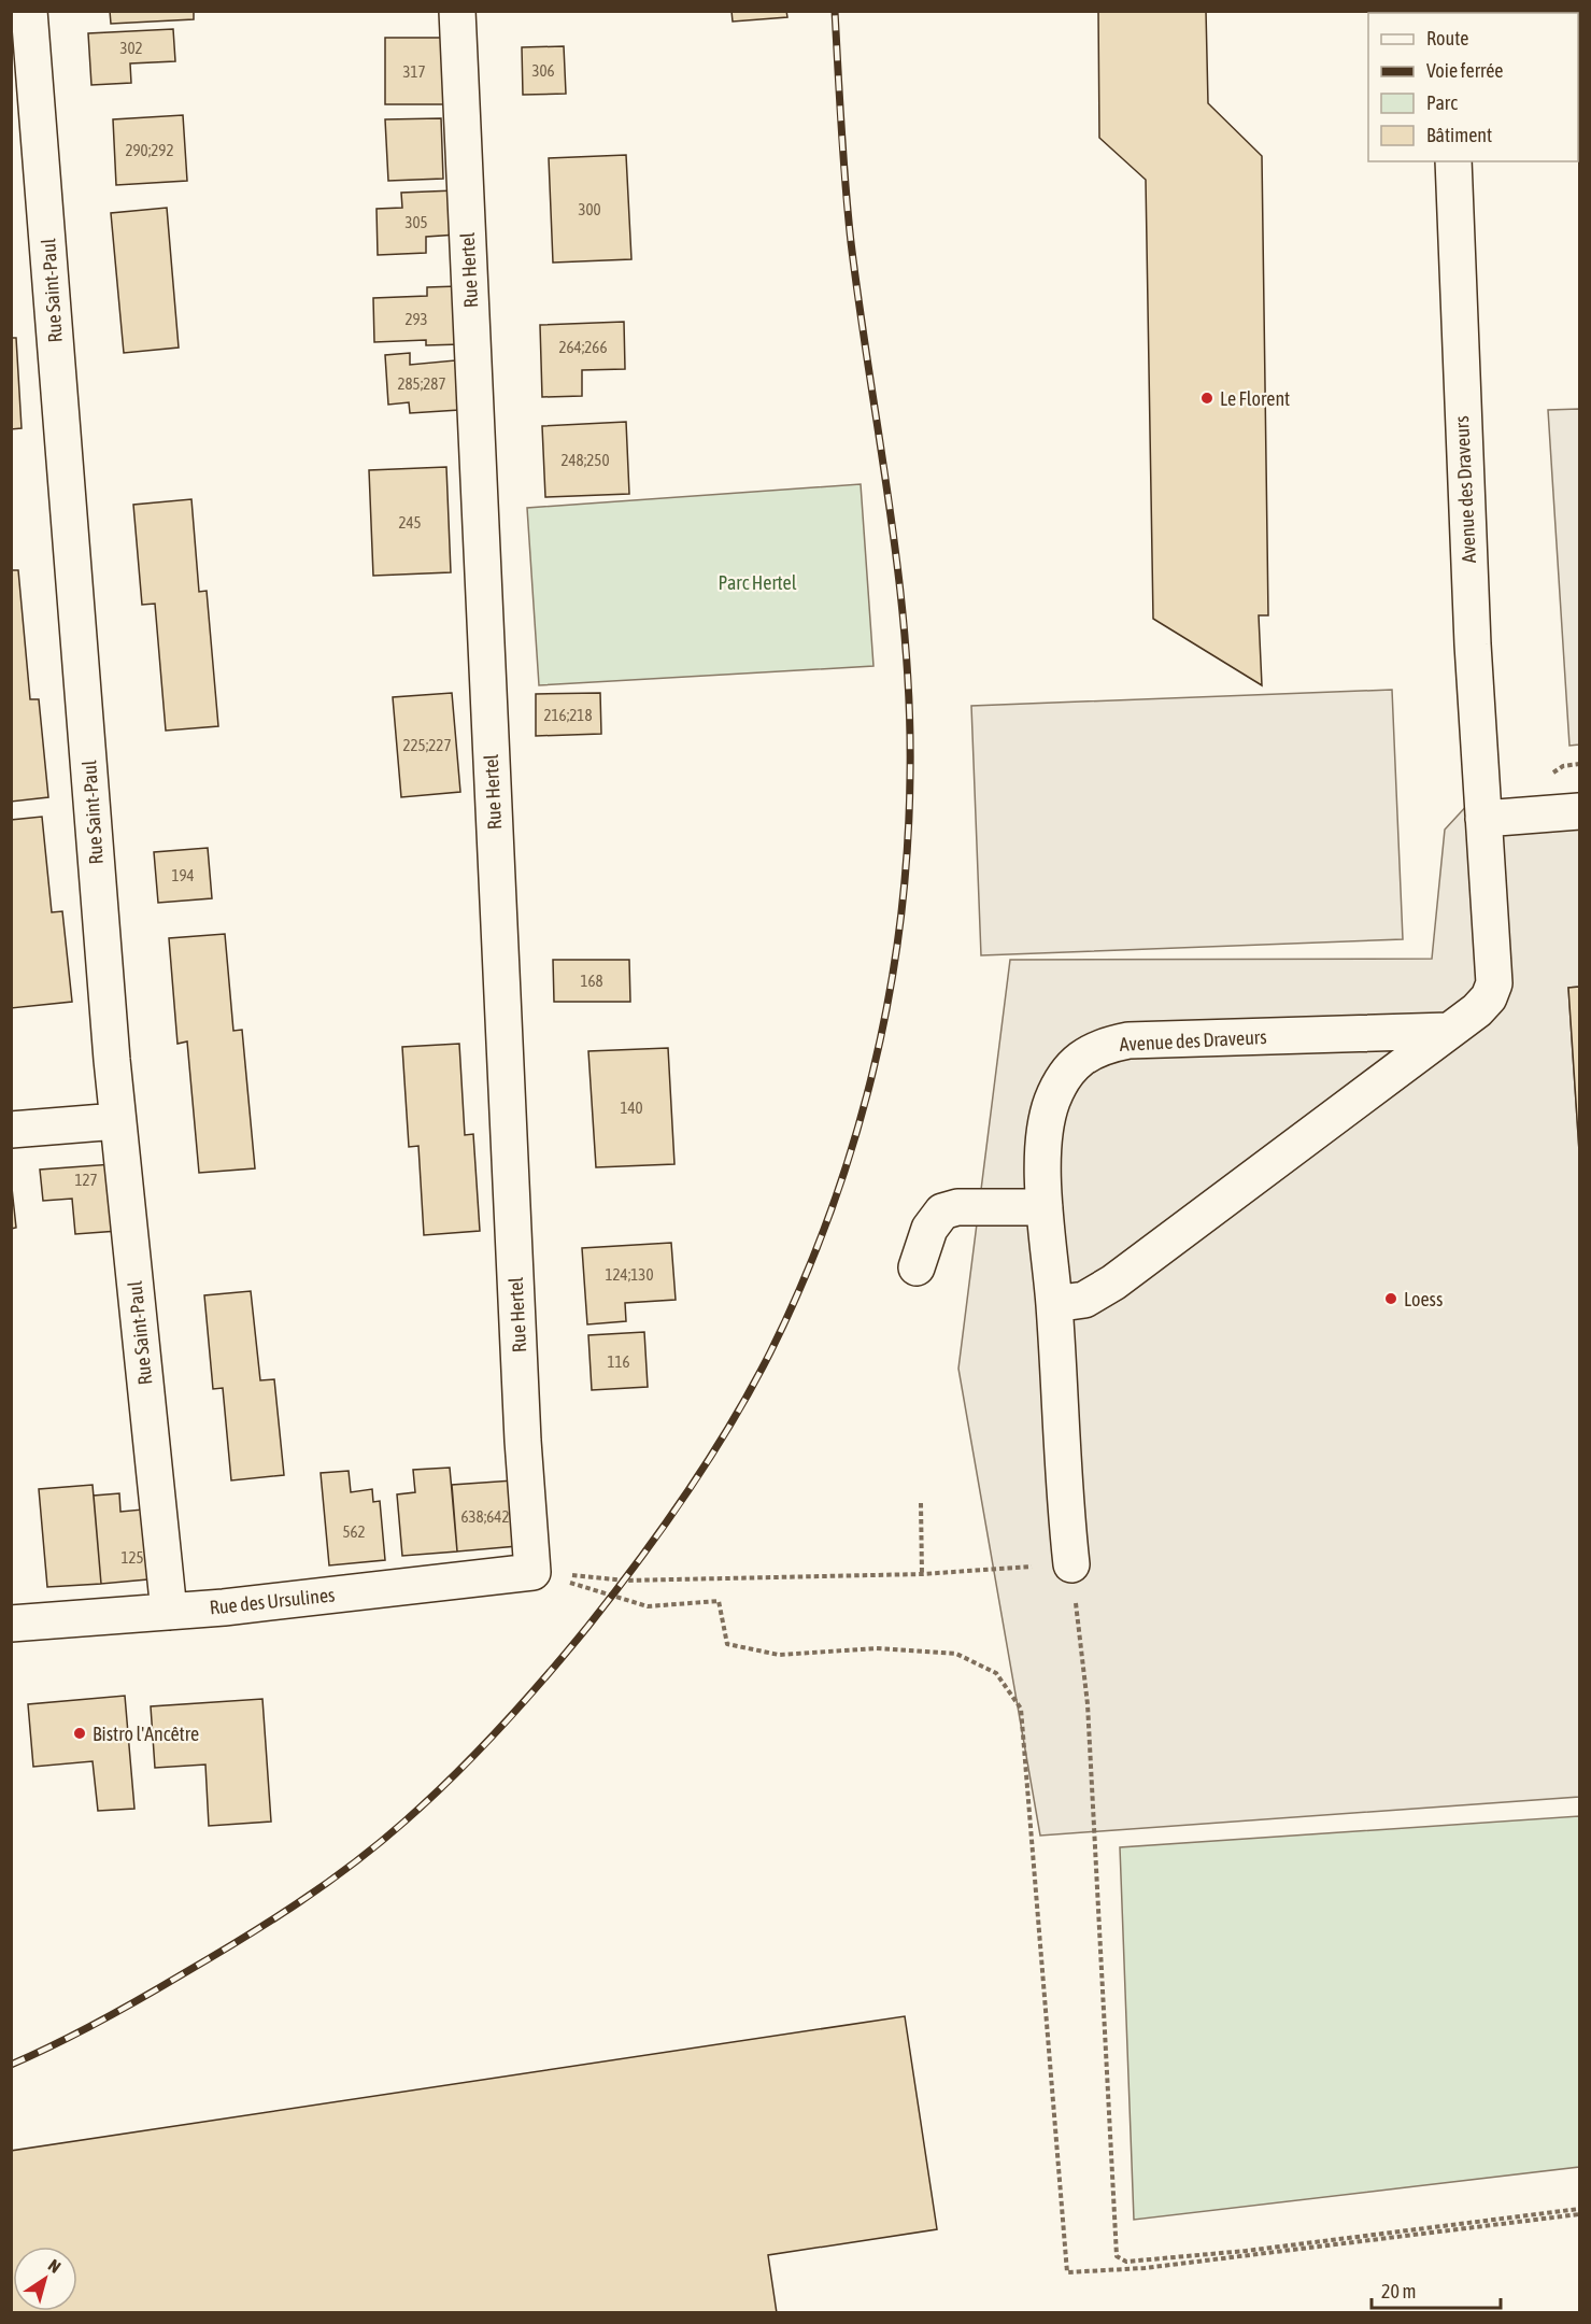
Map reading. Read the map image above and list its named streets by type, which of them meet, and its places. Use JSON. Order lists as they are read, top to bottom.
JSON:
{
  "streets": {
    "street": [
      "Rue Hertel",
      "Rue Saint-Paul",
      "Avenue des Draveurs",
      "Rue des Ursulines"
    ]
  },
  "crossings": [
    ["Rue Hertel", "Rue des Ursulines"],
    ["Rue Saint-Paul", "Rue des Ursulines"]
  ],
  "parks": ["Parc Hertel"],
  "places": ["Le Florent", "Loess", "Bistro l'Ancêtre"],
  "house_numbers": [
    "302",
    "306",
    "317",
    "290;292",
    "300",
    "305",
    "293",
    "264;266",
    "285;287",
    "248;250",
    "245",
    "216;218",
    "225;227",
    "194",
    "168",
    "140",
    "127",
    "124;130",
    "116",
    "638;642",
    "562",
    "125"
  ],
  "legend": [
    "Route",
    "Voie ferrée",
    "Parc",
    "Bâtiment"
  ],
  "scale_bar": "20 m",
  "north": "top right"
}
